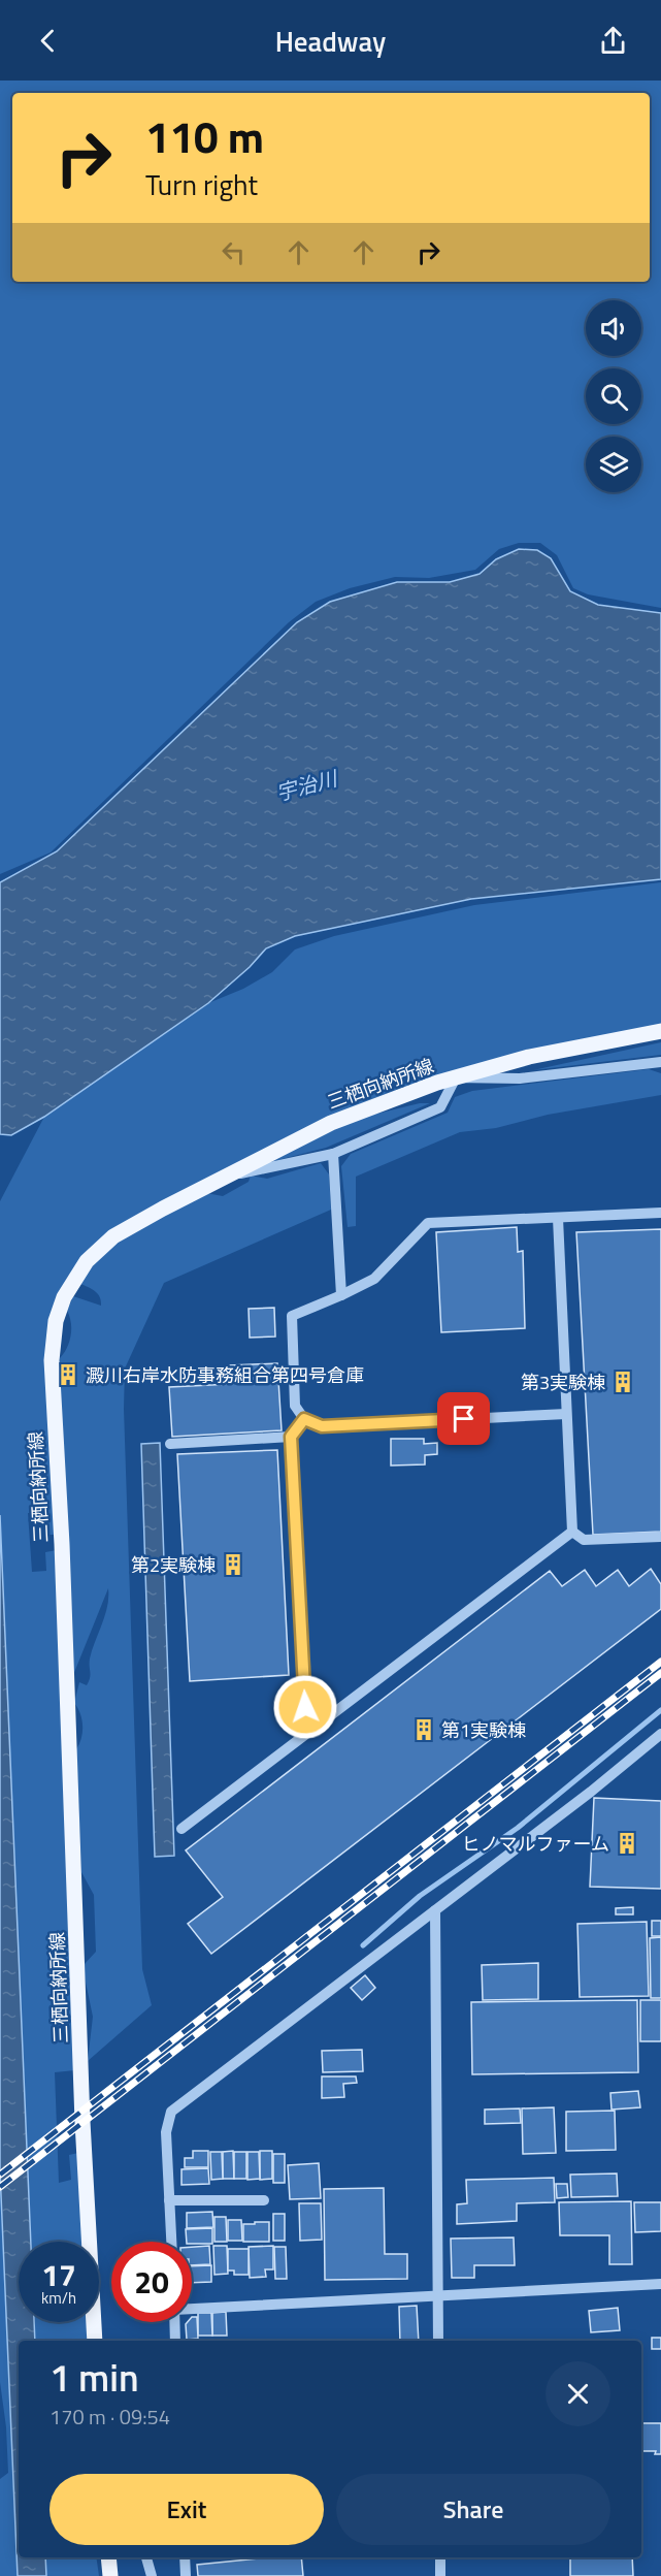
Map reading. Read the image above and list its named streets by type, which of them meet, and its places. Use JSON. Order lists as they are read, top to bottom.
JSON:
{
  "streets": {
    "main road": ["三栖向納所線"]
  },
  "water": ["宇治川"],
  "places": {
    "building": [
      "澱川右岸水防事務組合第四号倉庫",
      "第3実験棟",
      "第2実験棟",
      "第1実験棟",
      "ヒノマルファーム"
    ]
  },
  "page": {
    "header": "Headway",
    "turn": ["110 m", "Turn right"],
    "speed": "17 km/h",
    "limit": "20",
    "heading": ["1 min", "170 m · 09:54"],
    "buttons": ["Exit", "Share"]
  }
}
